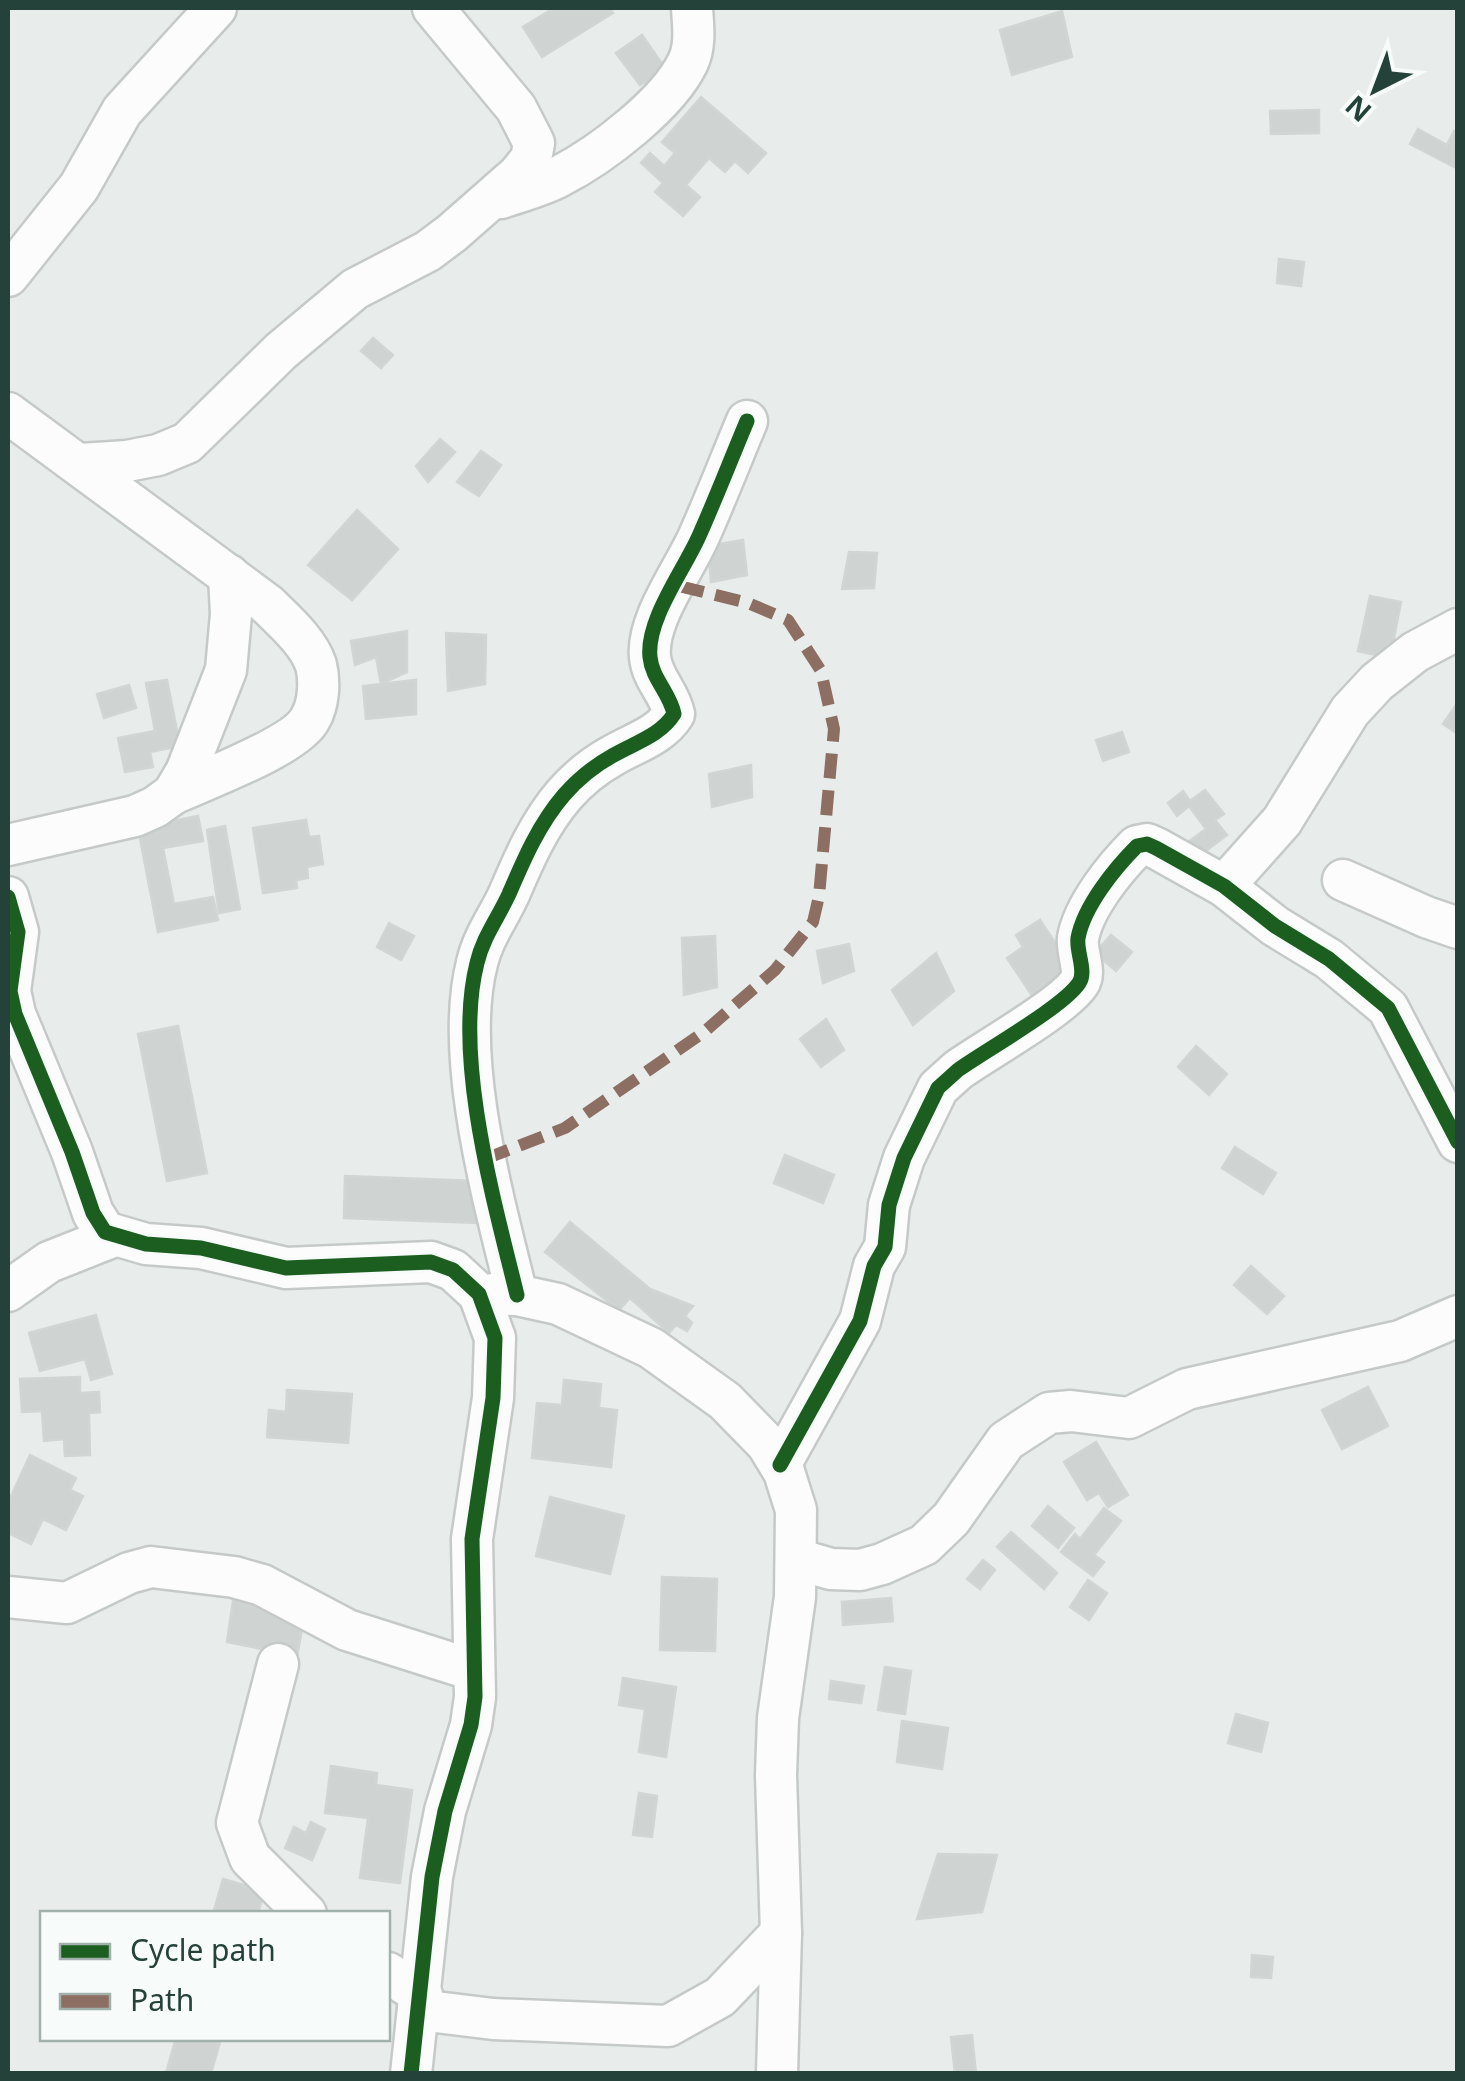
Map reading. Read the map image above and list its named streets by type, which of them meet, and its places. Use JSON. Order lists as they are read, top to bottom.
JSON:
{
  "legend": ["Cycle path", "Path"],
  "north": "bottom left"
}
